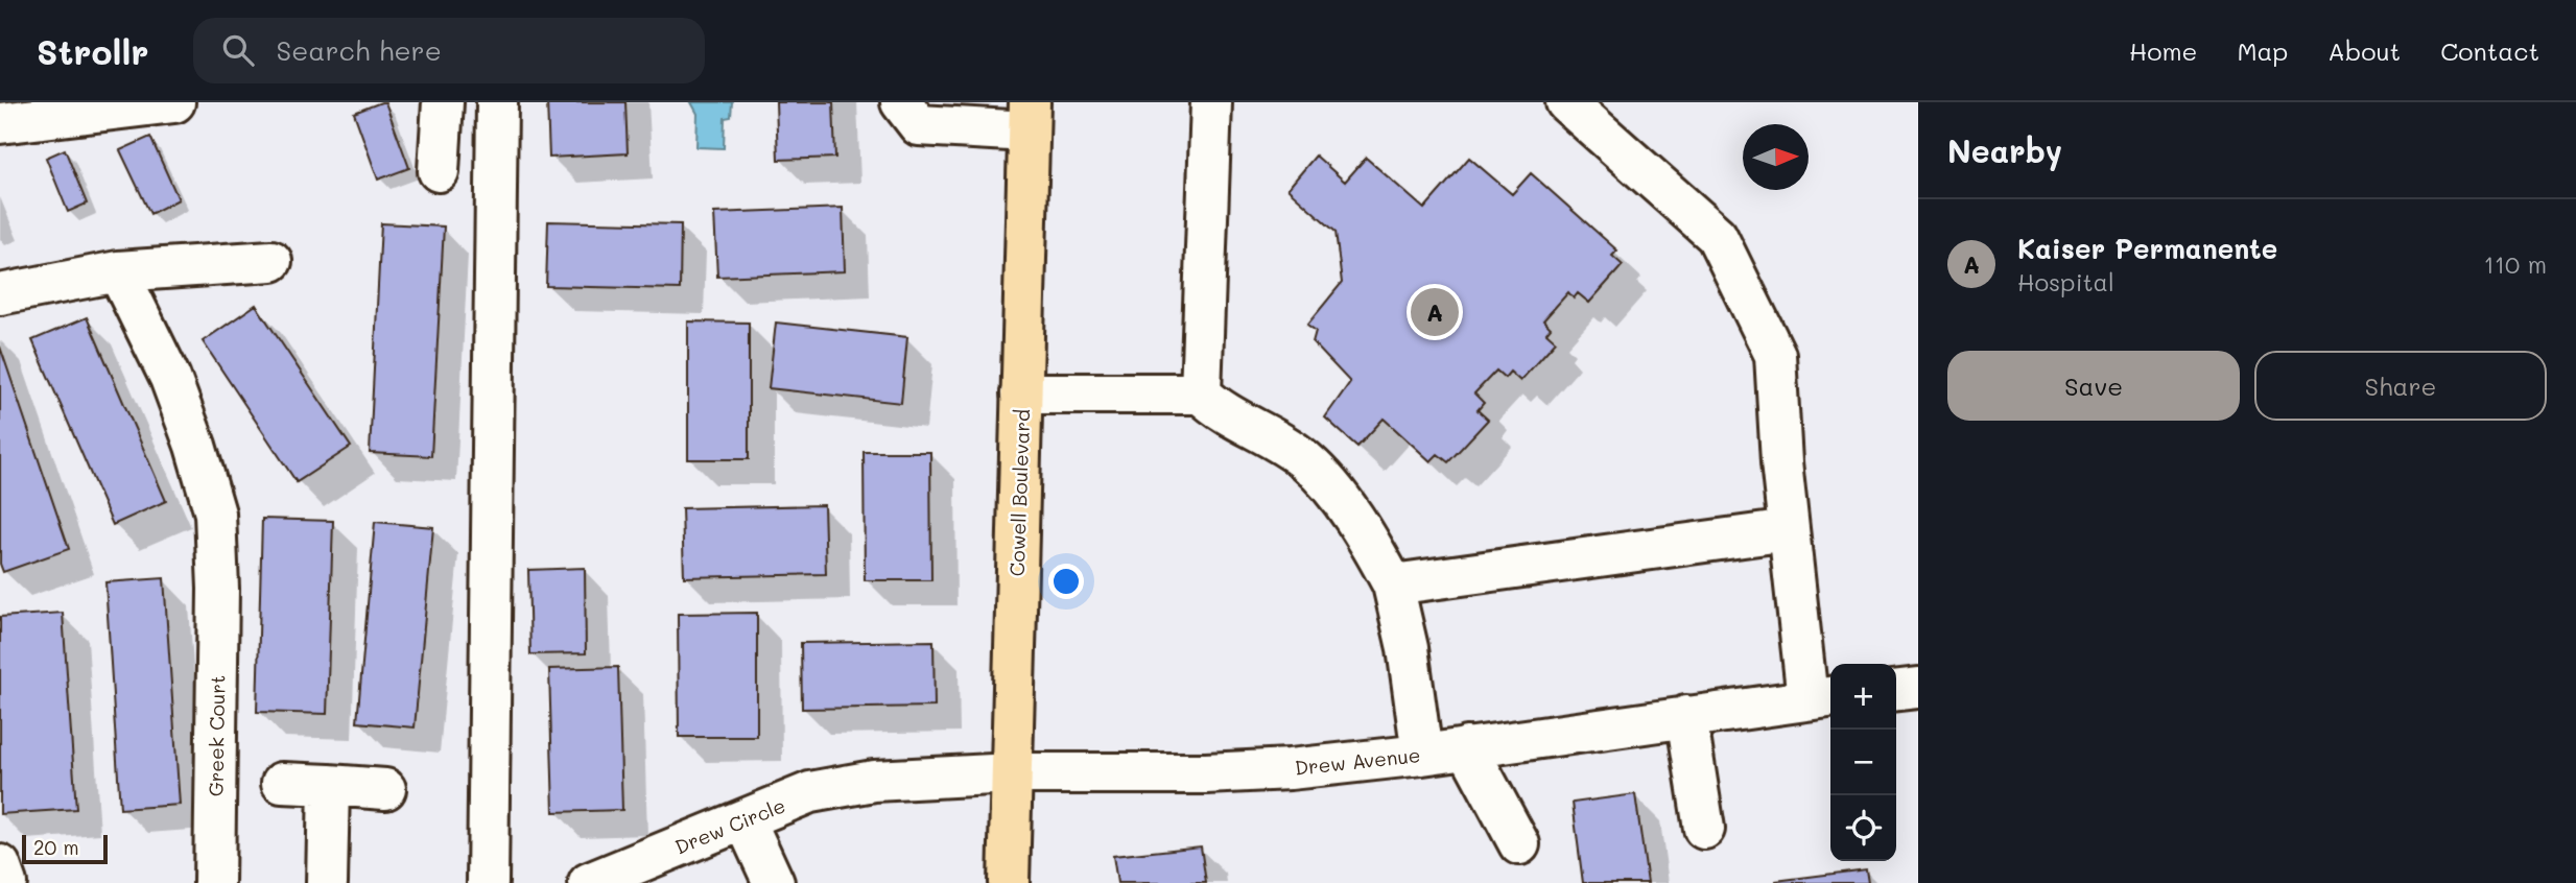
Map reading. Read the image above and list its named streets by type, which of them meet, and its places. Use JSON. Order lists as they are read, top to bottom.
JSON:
{
  "streets": {
    "main road": ["Cowell Boulevard"],
    "street": ["Greek Court", "Drew Avenue", "Drew Circle"]
  },
  "crossings": [
    ["Cowell Boulevard", "Drew Avenue"],
    ["Drew Avenue", "Drew Circle"]
  ],
  "scale_bar": "20 m",
  "north": "right",
  "page": {
    "header": "Strollr",
    "search": "Search here",
    "nav": [
      "Home",
      "Map",
      "About",
      "Contact"
    ],
    "heading": "Nearby",
    "list": [
      {
        "mark": "A",
        "name": "Kaiser Permanente",
        "note": "Hospital",
        "value": "110 m"
      }
    ],
    "pins": "A",
    "buttons": ["Save", "Share"],
    "map_buttons": ["+", "−"],
    "scale": "20 m"
  }
}
